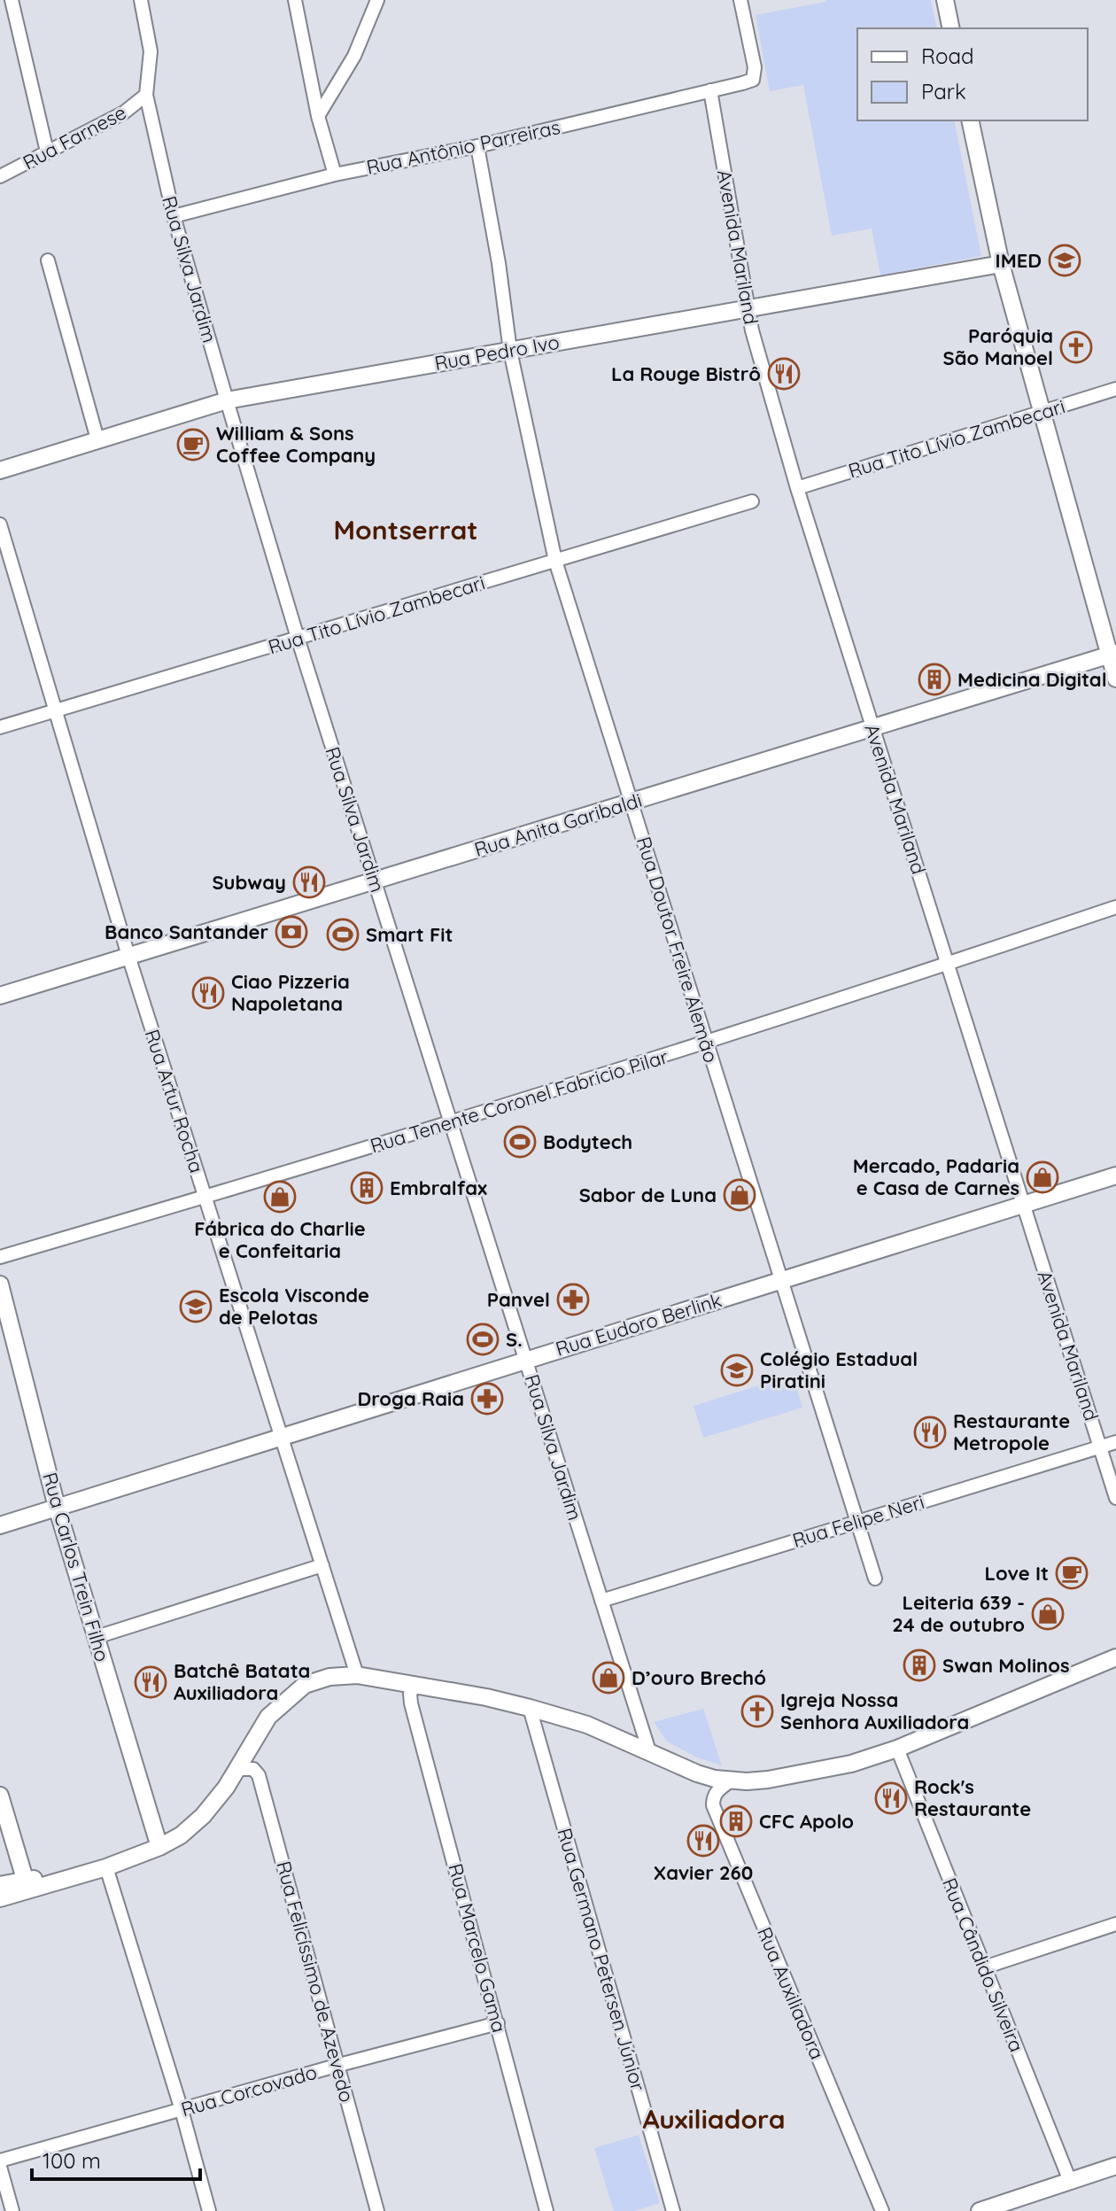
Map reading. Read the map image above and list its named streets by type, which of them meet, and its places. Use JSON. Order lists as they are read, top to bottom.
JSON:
{
  "streets": {
    "street": [
      "Rua Farnese",
      "Rua Antônio Parreiras",
      "Avenida Mariland",
      "Rua Silva Jardim",
      "Rua Pedro Ivo",
      "Rua Tito Lívio Zambecari",
      "Rua Anita Garibaldi",
      "Rua Doutor Freire Alemão",
      "Rua Artur Rocha",
      "Rua Tenente Coronel Fabricio Pilar",
      "Rua Eudoro Berlink",
      "Rua Felipe Neri",
      "Rua Carlos Trein Filho",
      "Rua Marcelo Gama",
      "Rua Germano Petersen Júnior",
      "Rua Cândido Silveira",
      "Rua Felicíssimo de Azevedo",
      "Rua Auxiliadora",
      "Rua Corcovado"
    ]
  },
  "crossings": [
    ["Rua Farnese", "Rua Silva Jardim"],
    ["Rua Antônio Parreiras", "Avenida Mariland"],
    ["Rua Antônio Parreiras", "Rua Silva Jardim"],
    ["Rua Antônio Parreiras", "Rua Doutor Freire Alemão"],
    ["Avenida Mariland", "Rua Pedro Ivo"],
    ["Avenida Mariland", "Rua Tito Lívio Zambecari"],
    ["Avenida Mariland", "Rua Anita Garibaldi"],
    ["Avenida Mariland", "Rua Tenente Coronel Fabricio Pilar"],
    ["Avenida Mariland", "Rua Eudoro Berlink"],
    ["Avenida Mariland", "Rua Felipe Neri"],
    ["Rua Silva Jardim", "Rua Pedro Ivo"],
    ["Rua Silva Jardim", "Rua Tito Lívio Zambecari"],
    ["Rua Silva Jardim", "Rua Anita Garibaldi"],
    ["Rua Silva Jardim", "Rua Tenente Coronel Fabricio Pilar"],
    ["Rua Silva Jardim", "Rua Eudoro Berlink"],
    ["Rua Silva Jardim", "Rua Felipe Neri"],
    ["Rua Pedro Ivo", "Rua Doutor Freire Alemão"],
    ["Rua Tito Lívio Zambecari", "Rua Doutor Freire Alemão"],
    ["Rua Tito Lívio Zambecari", "Rua Artur Rocha"],
    ["Rua Anita Garibaldi", "Rua Doutor Freire Alemão"],
    ["Rua Anita Garibaldi", "Rua Artur Rocha"],
    ["Rua Doutor Freire Alemão", "Rua Tenente Coronel Fabricio Pilar"],
    ["Rua Doutor Freire Alemão", "Rua Eudoro Berlink"],
    ["Rua Doutor Freire Alemão", "Rua Felipe Neri"],
    ["Rua Artur Rocha", "Rua Tenente Coronel Fabricio Pilar"],
    ["Rua Artur Rocha", "Rua Eudoro Berlink"],
    ["Rua Eudoro Berlink", "Rua Carlos Trein Filho"],
    ["Rua Marcelo Gama", "Rua Corcovado"],
    ["Rua Felicíssimo de Azevedo", "Rua Corcovado"]
  ],
  "districts": ["Montserrat", "Auxiliadora"],
  "places": {
    "school or university": ["IMED", "Escola Visconde de Pelotas", "Colégio Estadual Piratini"],
    "church": ["Paróquia São Manoel", "Igreja Nossa Senhora Auxiliadora"],
    "restaurant": [
      "La Rouge Bistrô",
      "Subway",
      "Ciao Pizzeria Napoletana",
      "Restaurante Metropole",
      "Batchê Batata Auxiliadora",
      "Rock's Restaurante",
      "Xavier 260"
    ],
    "cafe": ["William & Sons Coffee Company", "Love It"],
    "building": [
      "Medicina Digital",
      "Embralfax",
      "Swan Molinos",
      "CFC Apolo"
    ],
    "bank": ["Banco Santander"],
    "sports": ["Smart Fit", "Bodytech", "S."],
    "shop": [
      "Mercado, Padaria e Casa de Carnes",
      "Sabor de Luna",
      "Fábrica do Charlie e Confeitaria",
      "Leiteria 639 - 24 de outubro",
      "D’ouro Brechó"
    ],
    "pharmacy": ["Panvel", "Droga Raia"]
  },
  "legend": ["Road", "Park"],
  "scale_bar": "100 m"
}
